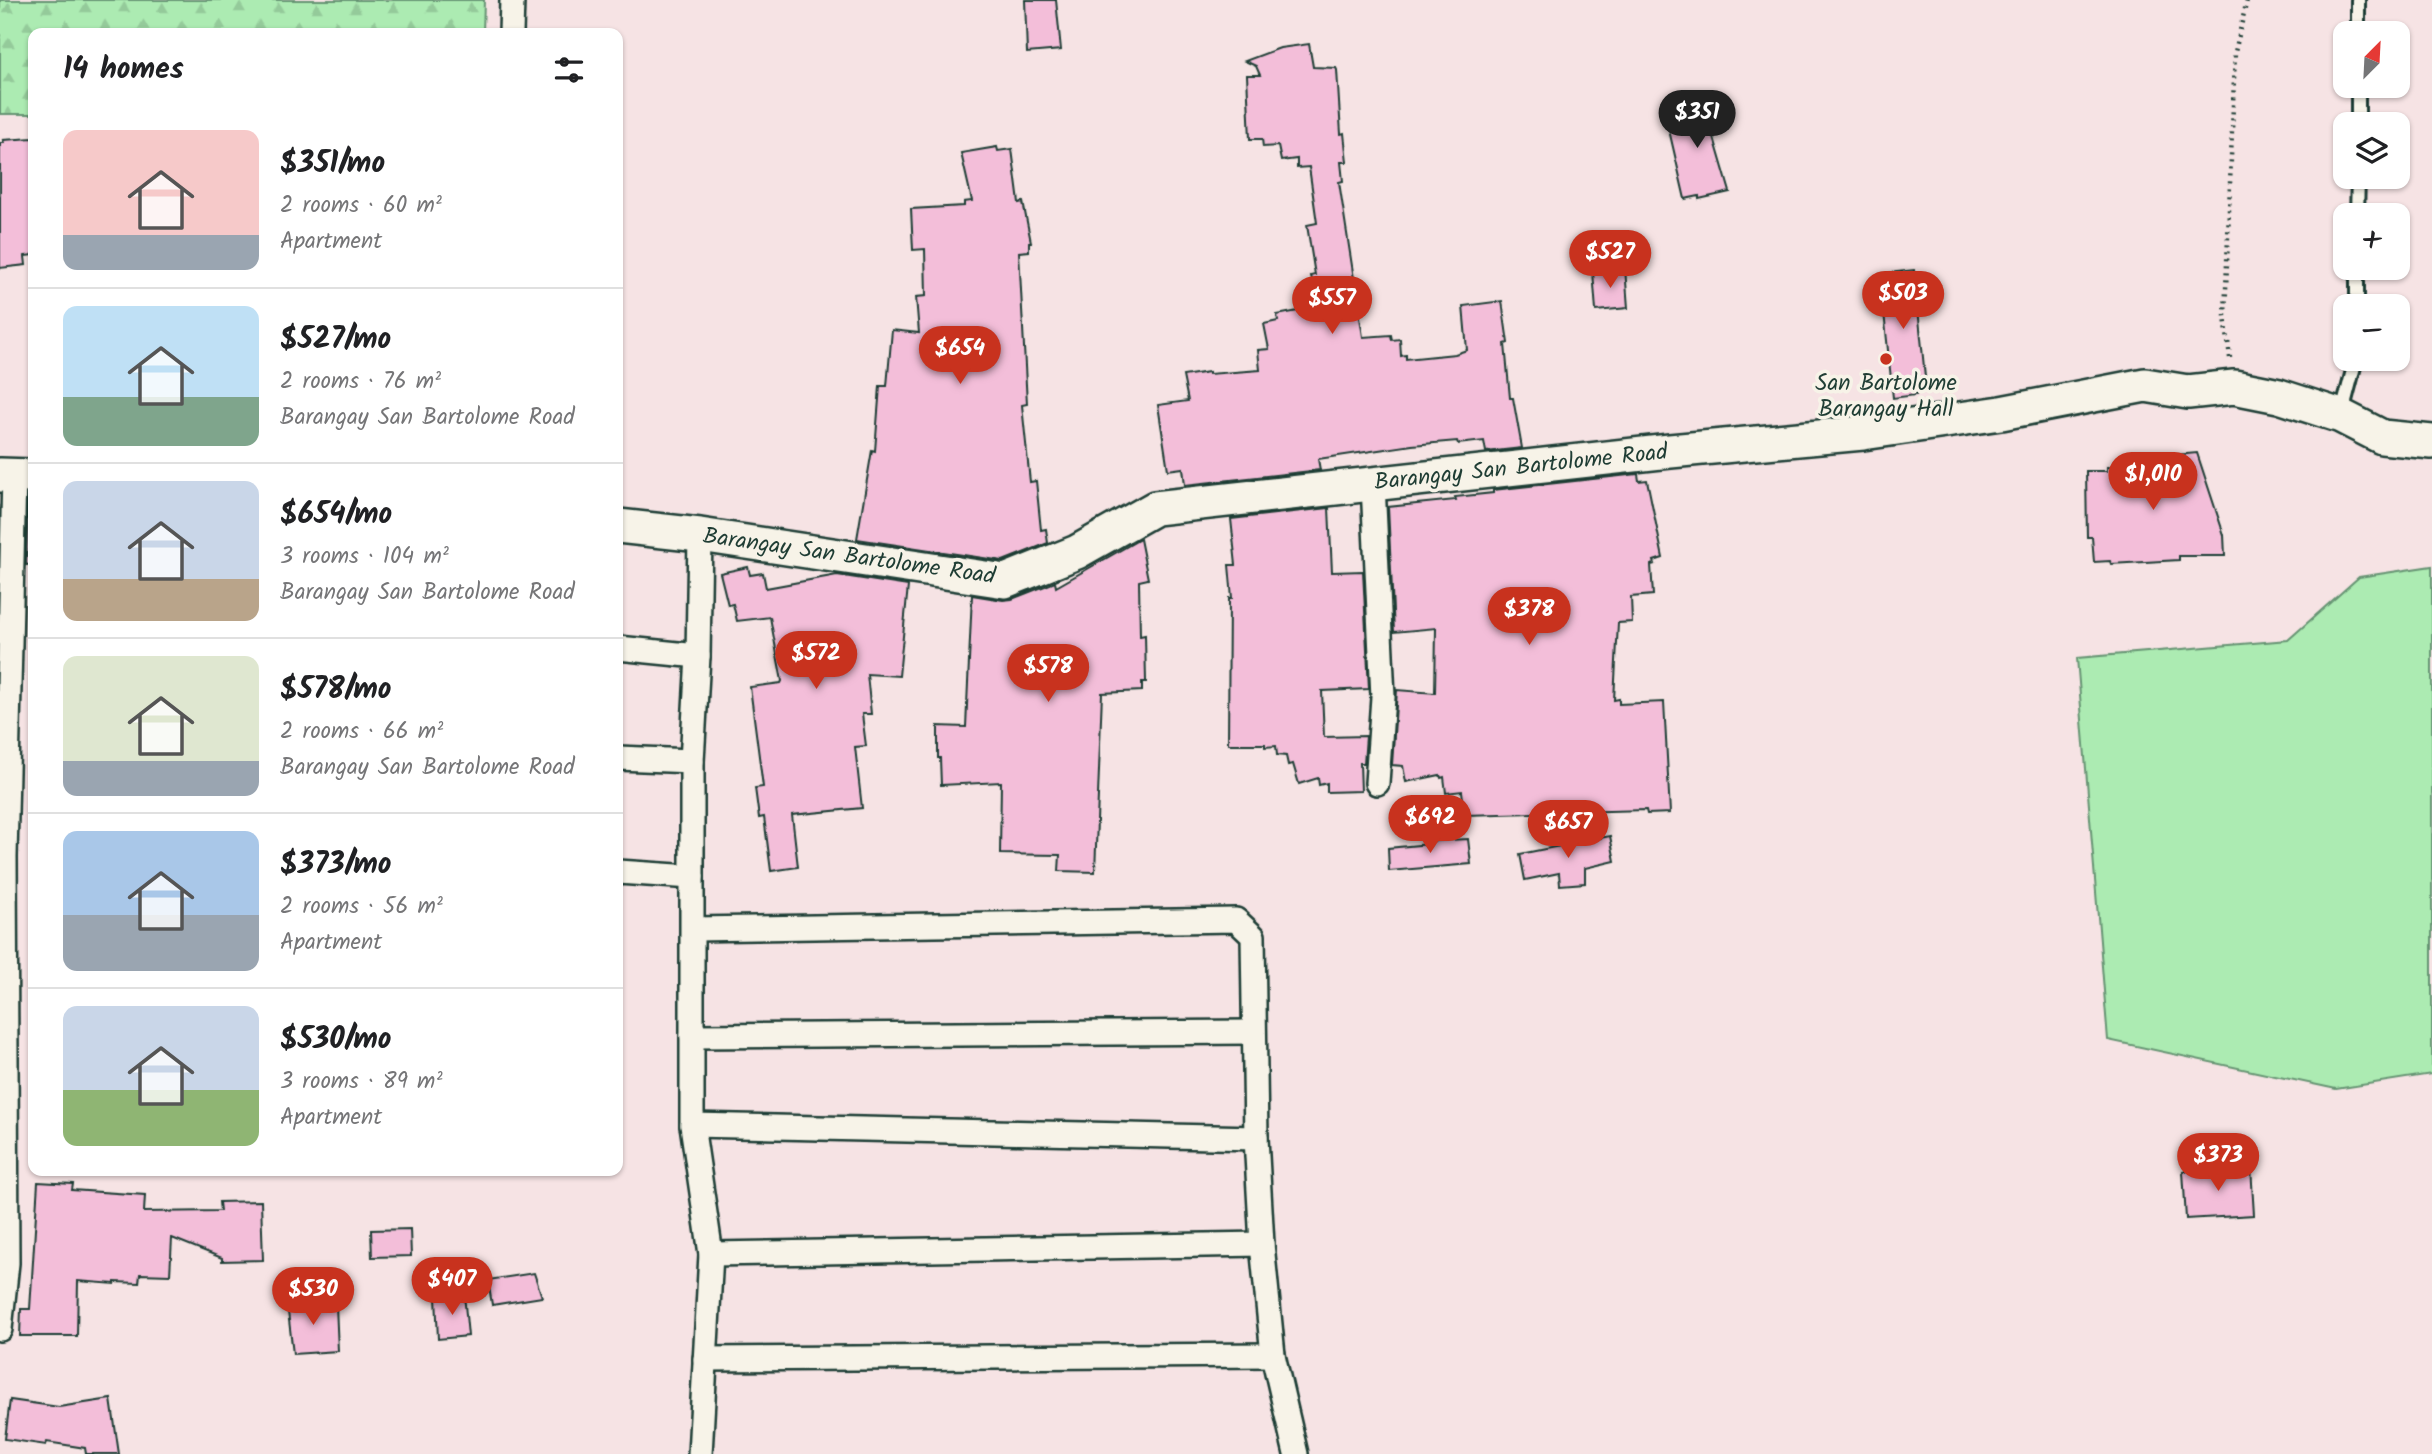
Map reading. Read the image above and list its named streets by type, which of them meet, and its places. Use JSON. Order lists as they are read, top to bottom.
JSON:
{
  "streets": {
    "street": ["Barangay San Bartolome Road"]
  },
  "places": ["San Bartolome Barangay Hall"],
  "north": "top right",
  "page": {
    "map_buttons": ["+", "−"],
    "heading": "14 homes",
    "price": [
      "$351",
      "$527",
      "$503",
      "$557",
      "$654",
      "$1,010",
      "$378",
      "$572",
      "$578",
      "$692",
      "$657",
      "$373",
      "$407",
      "$530"
    ],
    "list": [
      {
        "name": "$351/mo",
        "note": "2 rooms · 60 m² · Apartment"
      },
      {
        "name": "$527/mo",
        "note": "2 rooms · 76 m² · Barangay San Bartolome Road"
      },
      {
        "name": "$654/mo",
        "note": "3 rooms · 104 m² · Barangay San Bartolome Road"
      },
      {
        "name": "$578/mo",
        "note": "2 rooms · 66 m² · Barangay San Bartolome Road"
      },
      {
        "name": "$373/mo",
        "note": "2 rooms · 56 m² · Apartment"
      },
      {
        "name": "$530/mo",
        "note": "3 rooms · 89 m² · Apartment"
      }
    ]
  }
}
